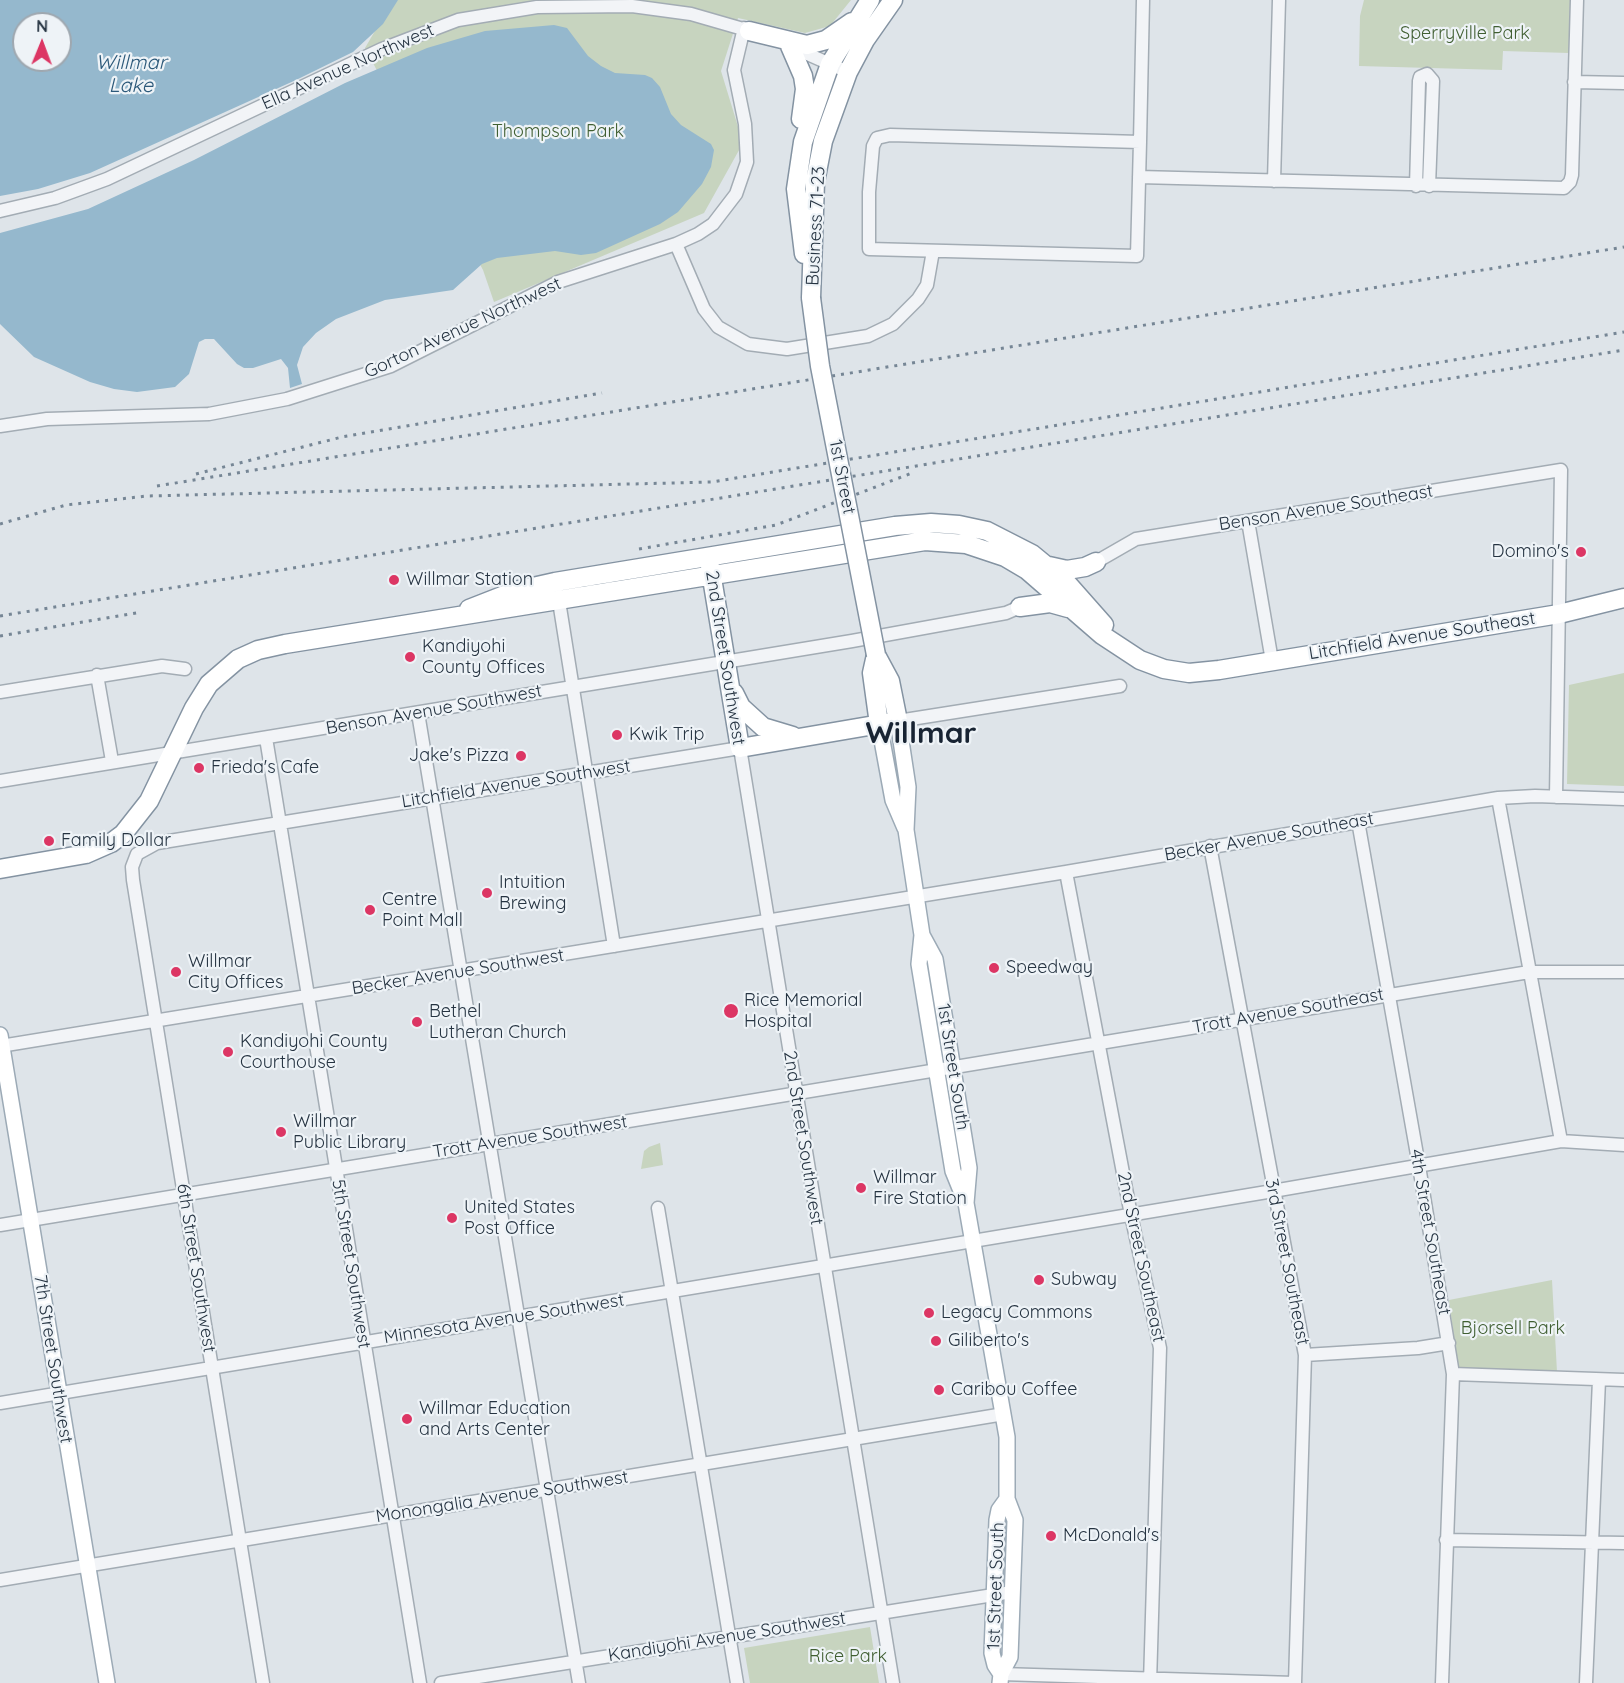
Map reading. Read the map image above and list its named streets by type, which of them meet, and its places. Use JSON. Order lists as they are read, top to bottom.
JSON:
{
  "streets": {
    "highway": [
      "Business 71-23",
      "1st Street",
      "Litchfield Avenue Southeast",
      "2nd Street Southwest",
      "Litchfield Avenue Southwest"
    ],
    "main road": ["1st Street South", "7th Street Southwest"],
    "street": [
      "Ella Avenue Northwest",
      "Gorton Avenue Northwest",
      "Benson Avenue Southeast",
      "Benson Avenue Southwest",
      "Becker Avenue Southeast",
      "Becker Avenue Southwest",
      "Trott Avenue Southeast",
      "Trott Avenue Southwest",
      "4th Street Southeast",
      "2nd Street Southeast",
      "3rd Street Southeast",
      "5th Street Southwest",
      "6th Street Southwest",
      "Minnesota Avenue Southwest",
      "Monongalia Avenue Southwest",
      "Kandiyohi Avenue Southwest"
    ]
  },
  "crossings": [
    ["Ella Avenue Northwest", "Business 71-23"],
    ["Ella Avenue Northwest", "Gorton Avenue Northwest"],
    ["Business 71-23", "1st Street"],
    ["1st Street", "Benson Avenue Southwest"],
    ["1st Street", "Litchfield Avenue Southwest"],
    ["1st Street", "1st Street South"],
    ["Benson Avenue Southeast", "Litchfield Avenue Southeast"],
    ["Litchfield Avenue Southeast", "2nd Street Southwest"],
    ["2nd Street Southwest", "Benson Avenue Southwest"],
    ["2nd Street Southwest", "Litchfield Avenue Southwest"],
    ["2nd Street Southwest", "Becker Avenue Southwest"],
    ["2nd Street Southwest", "Trott Avenue Southwest"],
    ["2nd Street Southwest", "Minnesota Avenue Southwest"],
    ["2nd Street Southwest", "Monongalia Avenue Southwest"],
    ["2nd Street Southwest", "Kandiyohi Avenue Southwest"],
    ["Benson Avenue Southwest", "5th Street Southwest"],
    ["Litchfield Avenue Southwest", "1st Street South"],
    ["Litchfield Avenue Southwest", "5th Street Southwest"],
    ["Litchfield Avenue Southwest", "6th Street Southwest"],
    ["Becker Avenue Southeast", "Becker Avenue Southwest"],
    ["Becker Avenue Southeast", "1st Street South"],
    ["Becker Avenue Southeast", "4th Street Southeast"],
    ["Becker Avenue Southeast", "2nd Street Southeast"],
    ["Becker Avenue Southeast", "3rd Street Southeast"],
    ["Becker Avenue Southwest", "1st Street South"],
    ["Becker Avenue Southwest", "5th Street Southwest"],
    ["Becker Avenue Southwest", "6th Street Southwest"],
    ["Becker Avenue Southwest", "7th Street Southwest"],
    ["Trott Avenue Southeast", "1st Street South"],
    ["Trott Avenue Southeast", "Trott Avenue Southwest"],
    ["Trott Avenue Southeast", "4th Street Southeast"],
    ["Trott Avenue Southeast", "2nd Street Southeast"],
    ["Trott Avenue Southeast", "3rd Street Southeast"],
    ["1st Street South", "Trott Avenue Southwest"],
    ["1st Street South", "Minnesota Avenue Southwest"],
    ["1st Street South", "Monongalia Avenue Southwest"],
    ["1st Street South", "Kandiyohi Avenue Southwest"],
    ["Trott Avenue Southwest", "5th Street Southwest"],
    ["Trott Avenue Southwest", "6th Street Southwest"],
    ["Trott Avenue Southwest", "7th Street Southwest"],
    ["4th Street Southeast", "Minnesota Avenue Southwest"],
    ["2nd Street Southeast", "Minnesota Avenue Southwest"],
    ["3rd Street Southeast", "Minnesota Avenue Southwest"],
    ["5th Street Southwest", "Minnesota Avenue Southwest"],
    ["5th Street Southwest", "Monongalia Avenue Southwest"],
    ["6th Street Southwest", "Minnesota Avenue Southwest"],
    ["6th Street Southwest", "Monongalia Avenue Southwest"],
    ["Minnesota Avenue Southwest", "7th Street Southwest"],
    ["7th Street Southwest", "Monongalia Avenue Southwest"]
  ],
  "districts": ["Willmar"],
  "water": ["Willmar Lake"],
  "parks": [
    "Sperryville Park",
    "Thompson Park",
    "Bjorsell Park",
    "Rice Park"
  ],
  "places": [
    "Domino's",
    "Willmar Station",
    "Kandiyohi County Offices",
    "Kwik Trip",
    "Jake's Pizza",
    "Frieda's Cafe",
    "Family Dollar",
    "Intuition Brewing",
    "Centre Point Mall",
    "Speedway",
    "Willmar City Offices",
    "Rice Memorial Hospital",
    "Bethel Lutheran Church",
    "Kandiyohi County Courthouse",
    "Willmar Public Library",
    "Willmar Fire Station",
    "United States Post Office",
    "Subway",
    "Legacy Commons",
    "Giliberto's",
    "Caribou Coffee",
    "Willmar Education and Arts Center",
    "McDonald's"
  ],
  "north": "top"
}
